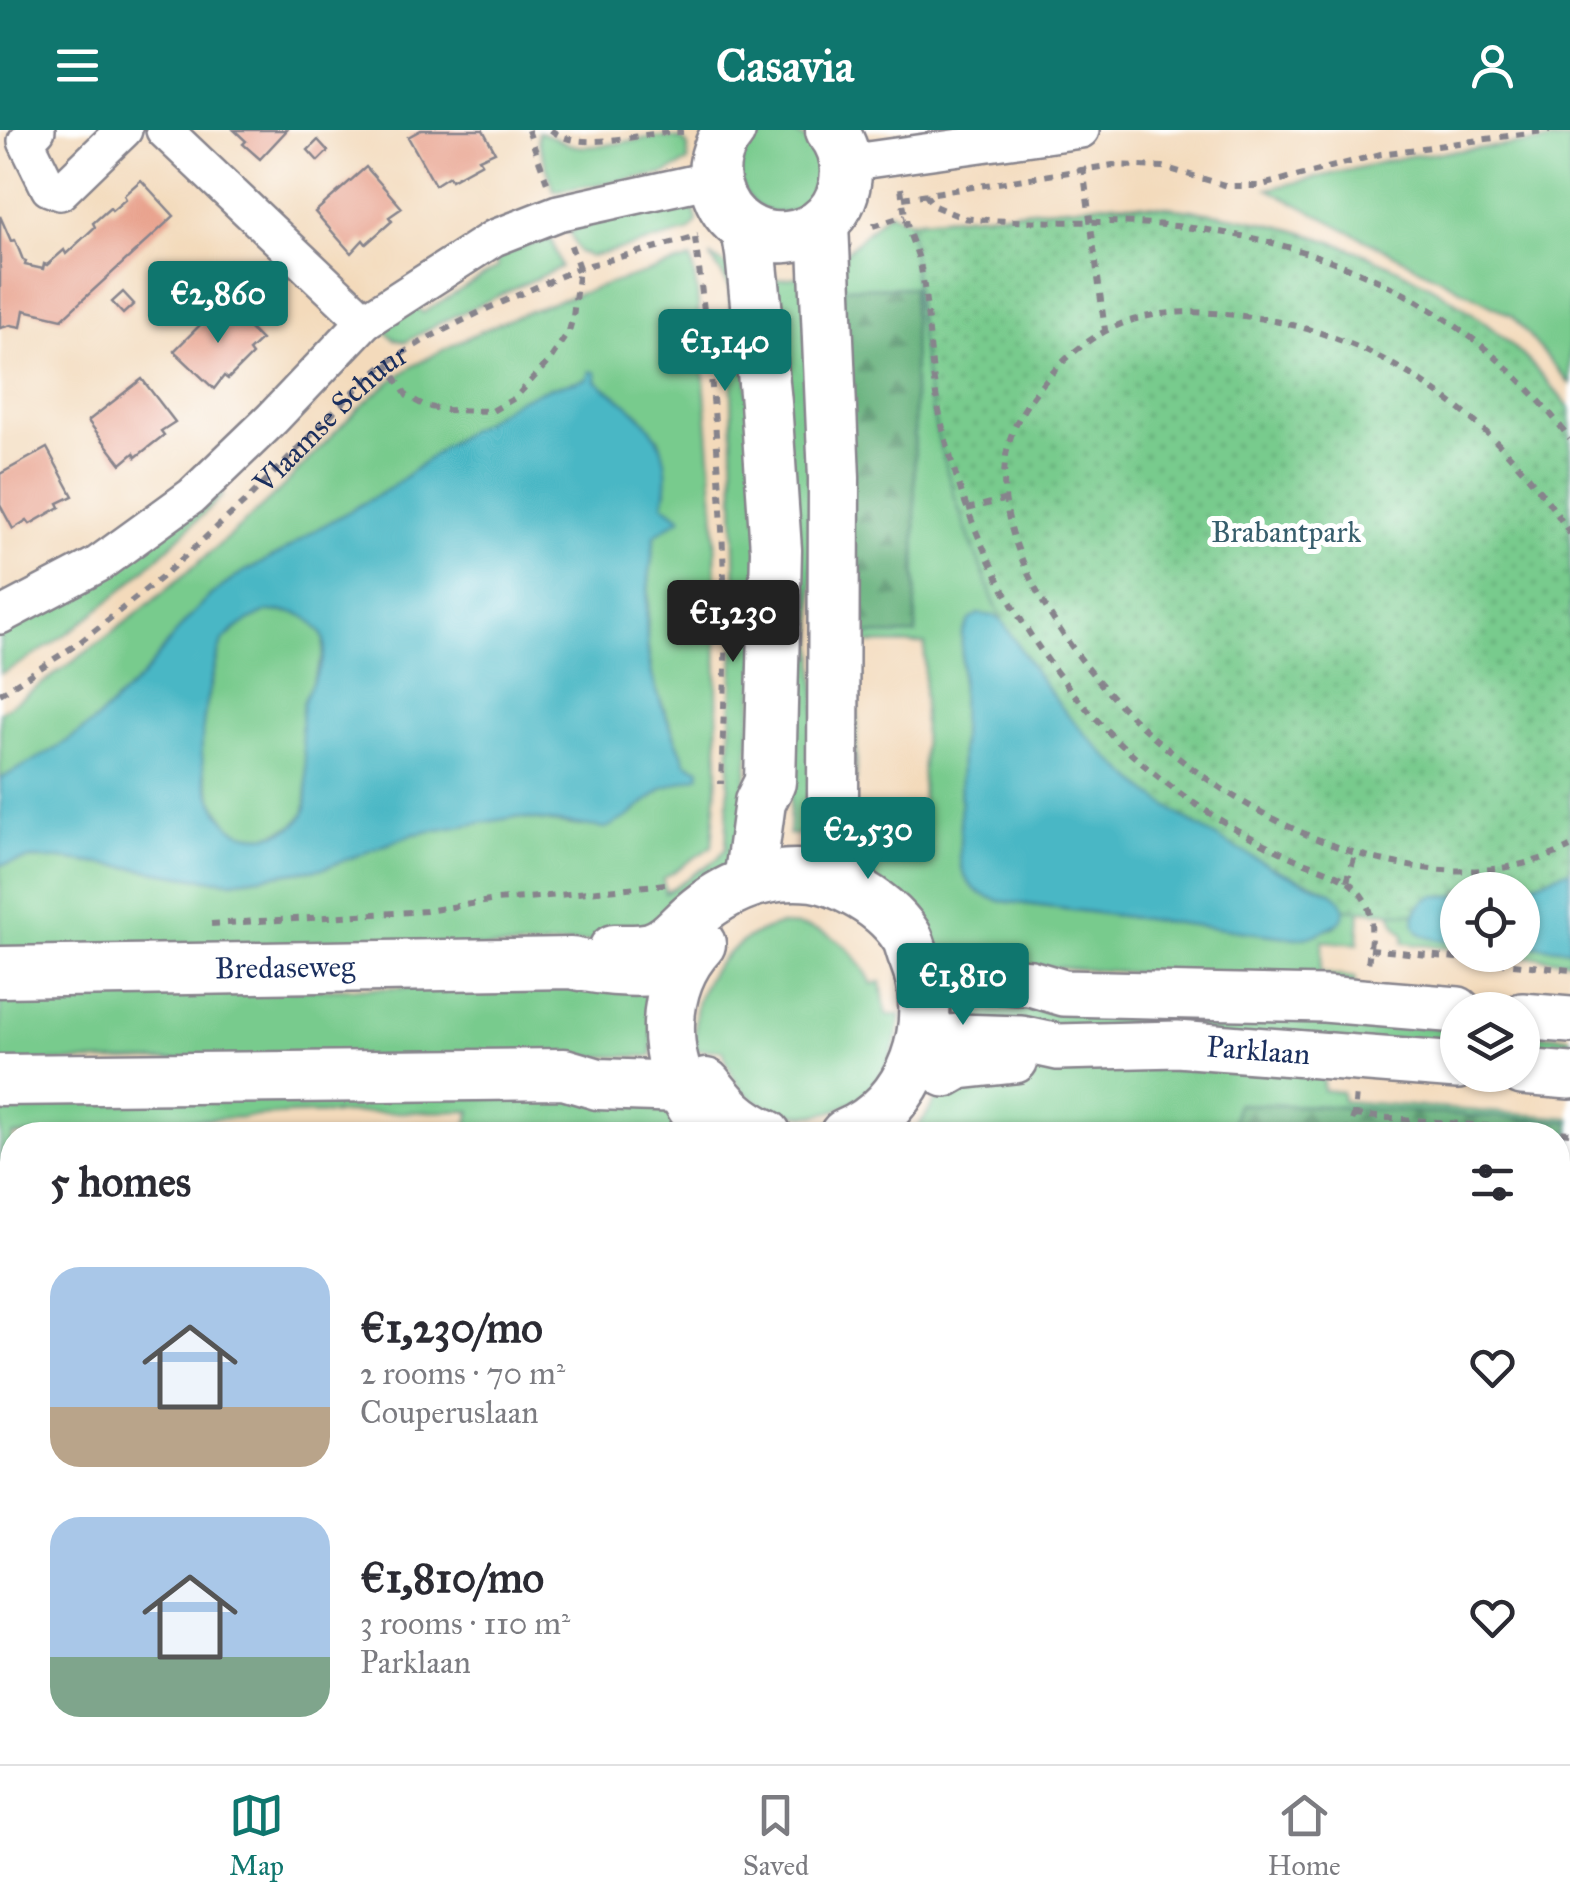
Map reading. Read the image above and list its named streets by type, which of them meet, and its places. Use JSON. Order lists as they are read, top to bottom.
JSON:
{
  "streets": {
    "main road": ["Bredaseweg"],
    "street": ["Vlaamse Schuur", "Parklaan"]
  },
  "parks": ["Brabantpark"],
  "page": {
    "header": "Casavia",
    "price": [
      "€2,860",
      "€1,140",
      "€1,230",
      "€2,530",
      "€1,810"
    ],
    "heading": "5 homes",
    "list": [
      {
        "name": "€1,230/mo",
        "note": "2 rooms · 70 m² · Couperuslaan"
      },
      {
        "name": "€1,810/mo",
        "note": "3 rooms · 110 m² · Parklaan"
      }
    ],
    "tabs": ["Map", "Saved", "Home"]
  }
}
